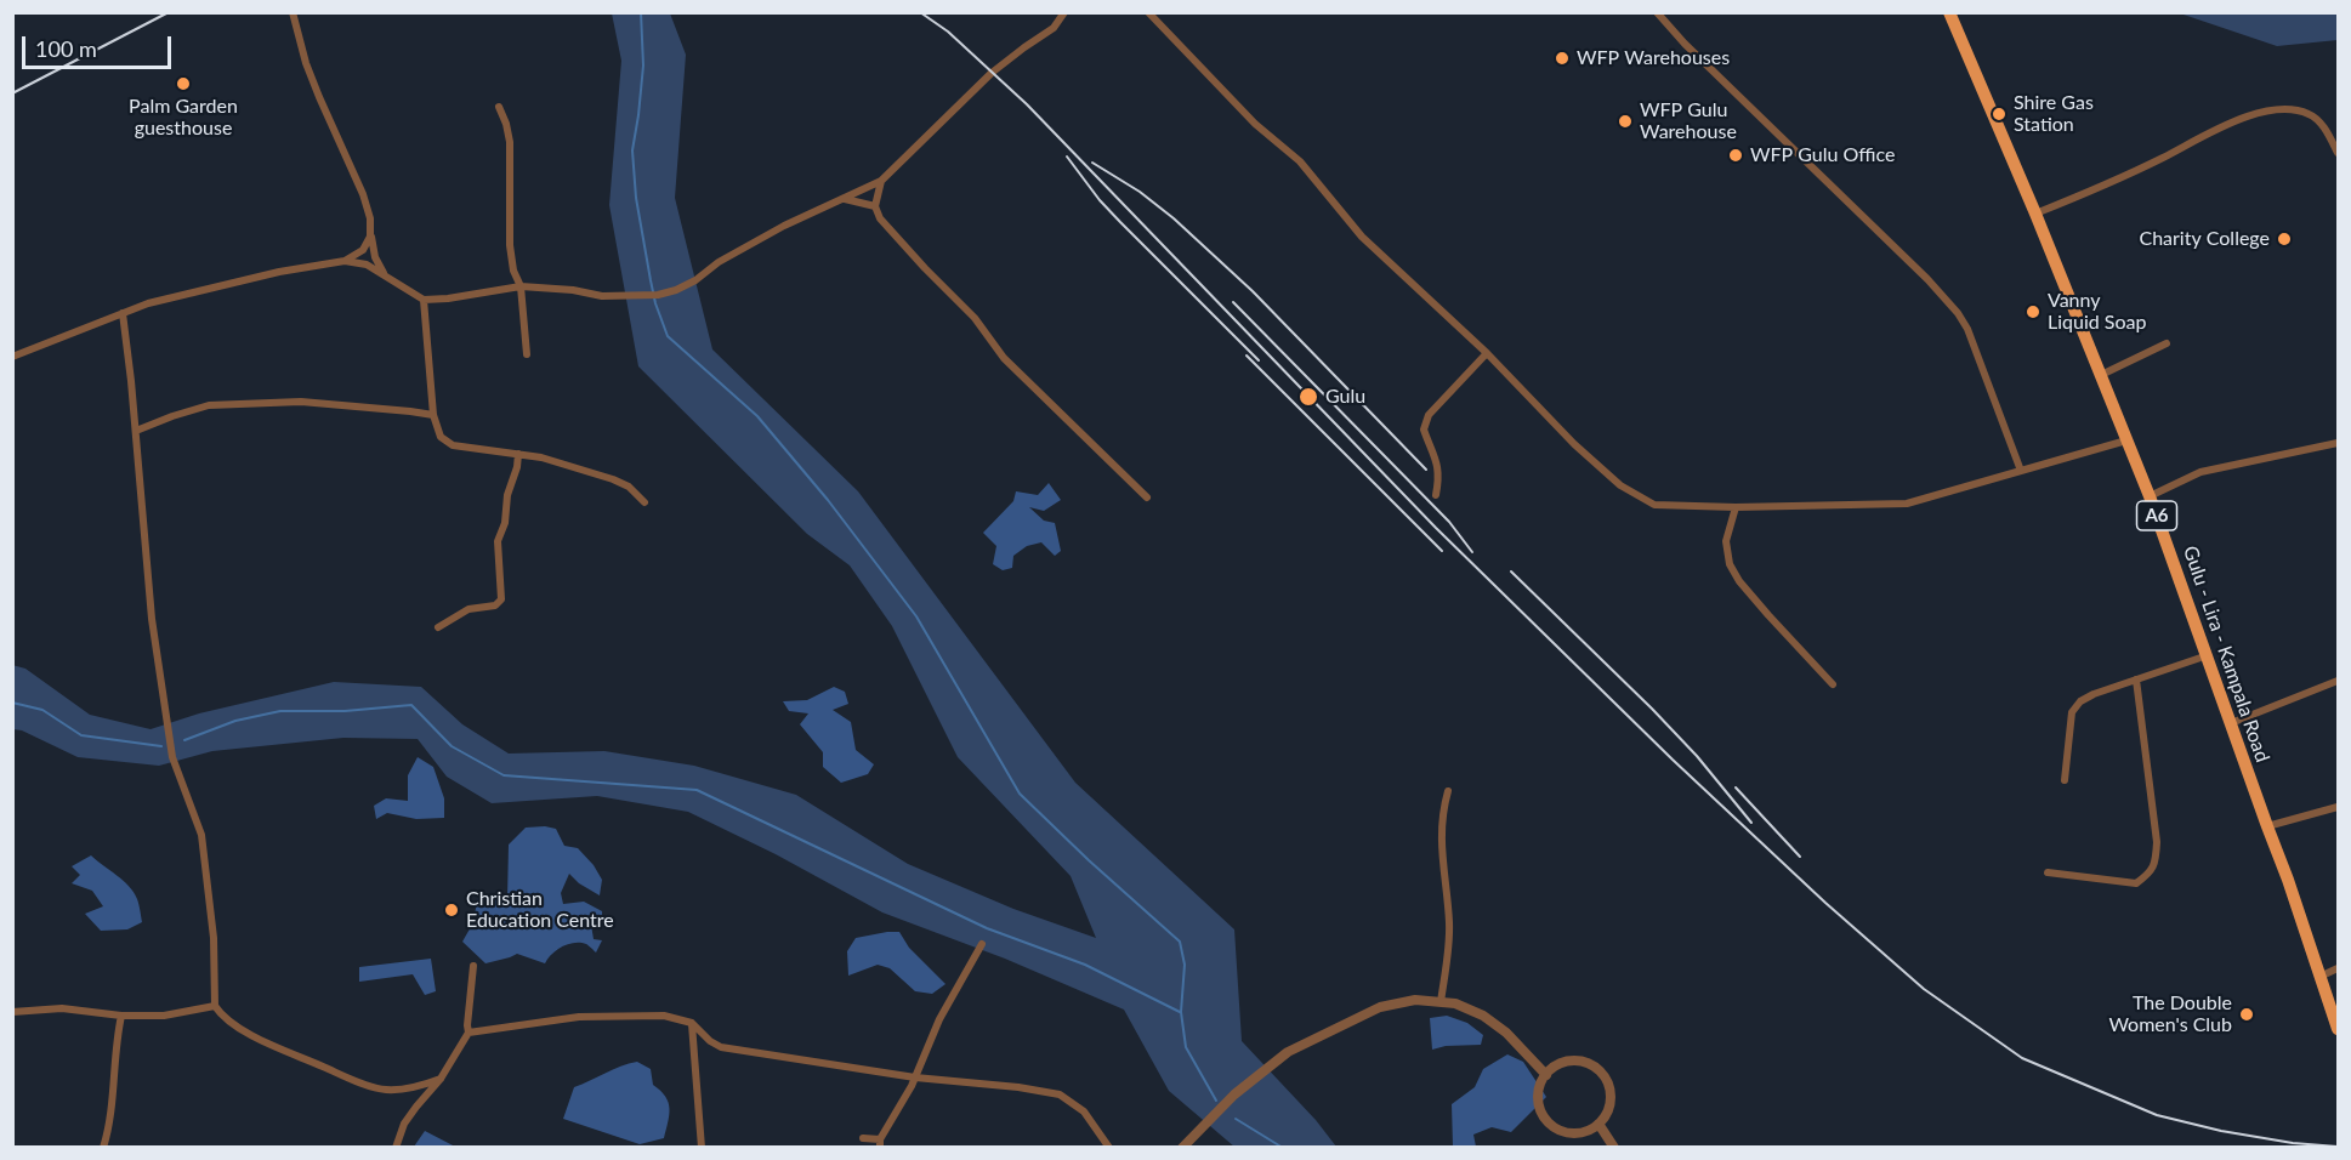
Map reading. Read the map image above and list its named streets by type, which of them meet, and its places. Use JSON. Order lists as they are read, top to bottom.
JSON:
{
  "streets": {
    "main road": ["A6", "Gulu - Lira - Kampala Road"]
  },
  "places": [
    "WFP Warehouses",
    "Palm Garden guesthouse",
    "Shire Gas Station",
    "WFP Gulu Warehouse",
    "WFP Gulu Office",
    "Charity College",
    "Vanny Liquid Soap",
    "Gulu",
    "Christian Education Centre",
    "The Double Women's Club"
  ],
  "scale_bar": "100 m"
}
